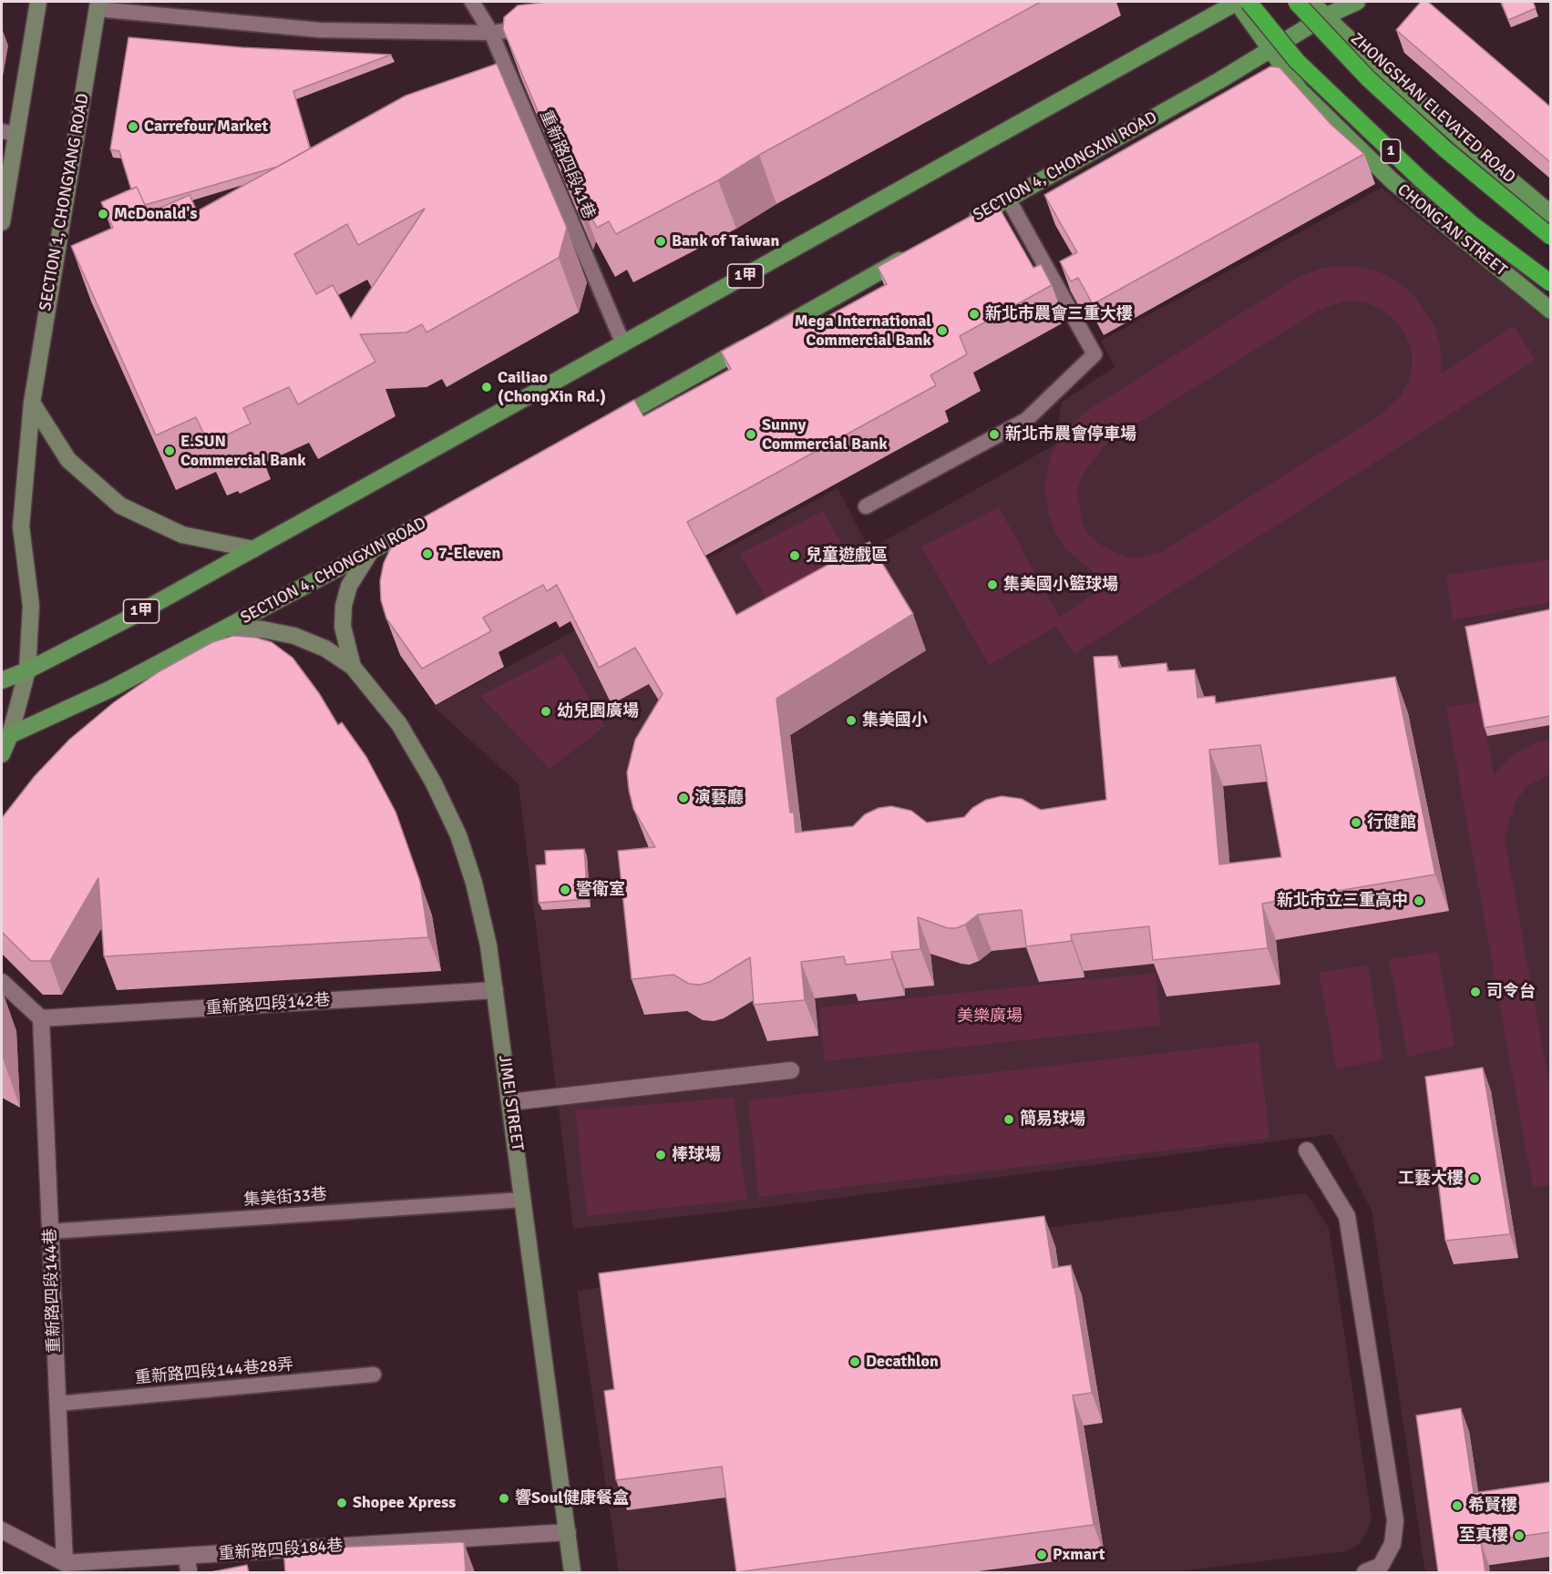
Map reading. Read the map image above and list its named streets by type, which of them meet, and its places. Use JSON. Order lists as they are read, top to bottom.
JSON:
{
  "streets": {
    "highway": ["ZHONGSHAN ELEVATED ROAD", "1"],
    "main road": [
      "SECTION 4, CHONGXIN ROAD",
      "SECTION 1, CHONGYANG ROAD",
      "CHONG'AN STREET",
      "1甲",
      "JIMEI STREET"
    ],
    "street": ["重新路四段142巷", "重新路四段144巷", "重新路四段184巷"],
    "lane": ["重新路四段41巷", "集美街33巷", "重新路四段144巷28弄"]
  },
  "crossings": [
    ["1", "SECTION 4, CHONGXIN ROAD"],
    ["1", "CHONG'AN STREET"],
    ["1", "1甲"],
    ["重新路四段41巷", "1甲"],
    ["SECTION 4, CHONGXIN ROAD", "SECTION 1, CHONGYANG ROAD"],
    ["SECTION 4, CHONGXIN ROAD", "CHONG'AN STREET"],
    ["SECTION 4, CHONGXIN ROAD", "JIMEI STREET"],
    ["SECTION 1, CHONGYANG ROAD", "1甲"],
    ["重新路四段142巷", "JIMEI STREET"],
    ["重新路四段142巷", "重新路四段144巷"],
    ["JIMEI STREET", "集美街33巷"],
    ["JIMEI STREET", "重新路四段184巷"],
    ["集美街33巷", "重新路四段144巷"],
    ["重新路四段144巷", "重新路四段144巷28弄"],
    ["重新路四段144巷", "重新路四段184巷"]
  ],
  "parks": ["美樂廣場"],
  "places": [
    "Carrefour Market",
    "McDonald's",
    "Bank of Taiwan",
    "新北市農會三重大樓",
    "Mega International Commercial Bank",
    "Cailiao (ChongXin Rd.)",
    "Sunny Commercial Bank",
    "新北市農會停車場",
    "E.SUN Commercial Bank",
    "7-Eleven",
    "兒童遊戲區",
    "集美國小籃球場",
    "幼兒園廣場",
    "集美國小",
    "演藝廳",
    "行健館",
    "警衛室",
    "新北市立三重高中",
    "司令台",
    "簡易球場",
    "棒球場",
    "工藝大樓",
    "Decathlon",
    "響Soul健康餐盒",
    "Shopee Xpress",
    "希賢樓",
    "至真樓",
    "Pxmart"
  ]
}
